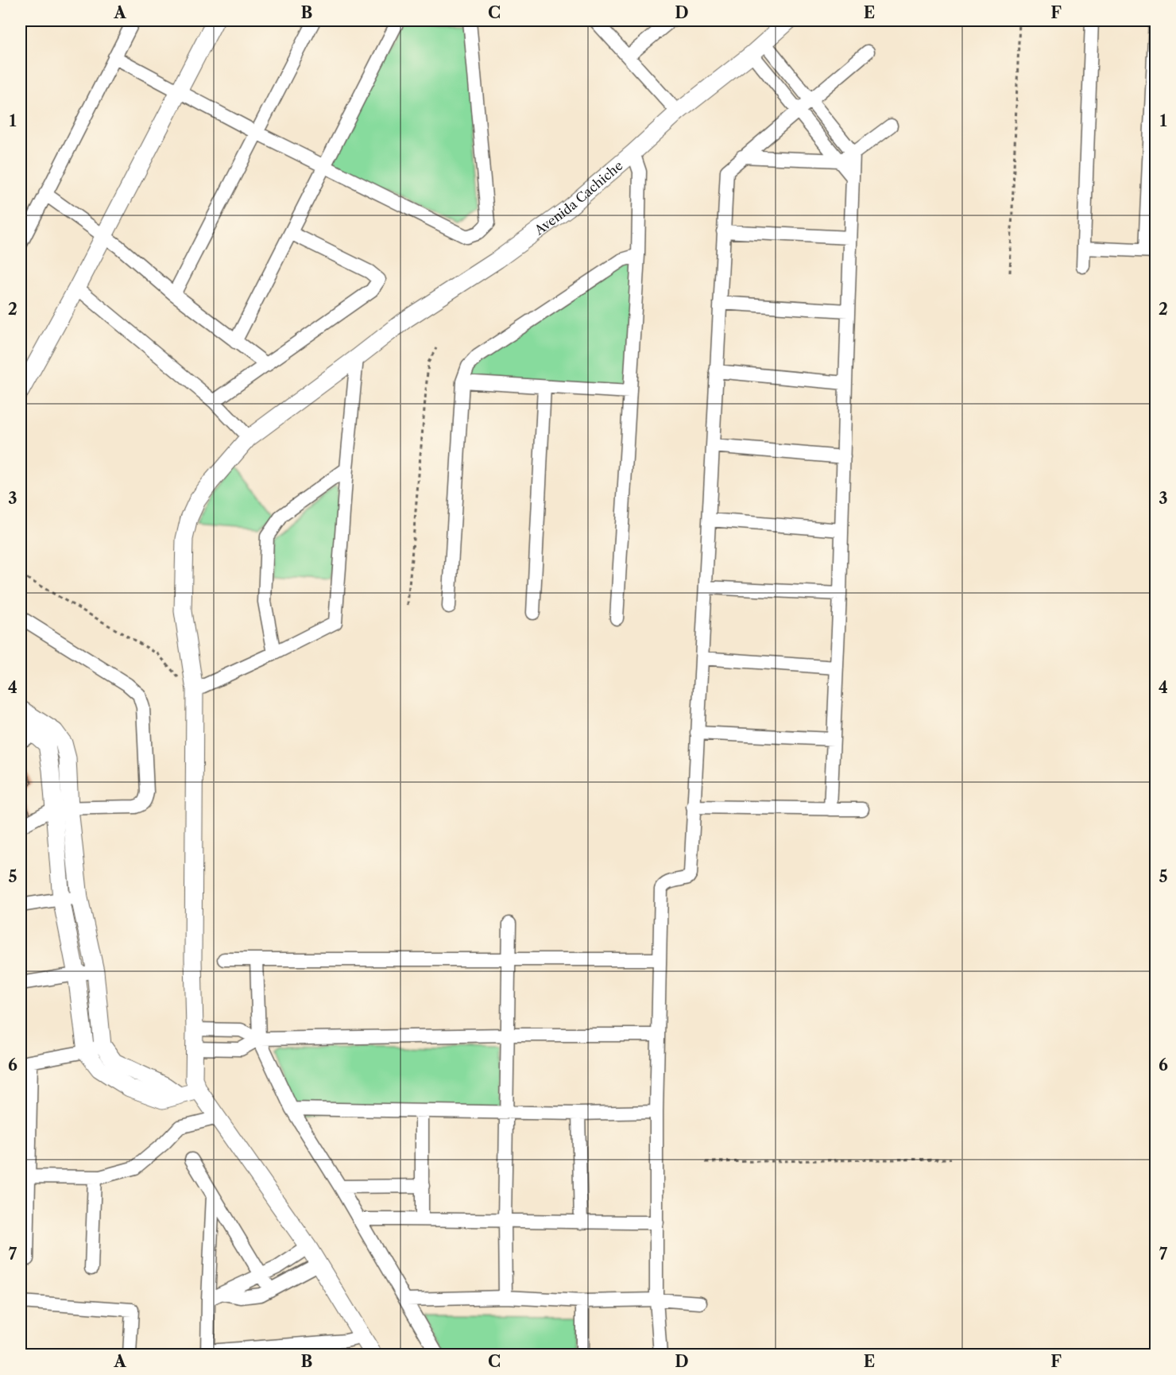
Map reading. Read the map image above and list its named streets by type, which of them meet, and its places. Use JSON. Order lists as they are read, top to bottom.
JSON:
{
  "streets": {
    "street": ["Avenida Cachiche"]
  },
  "grid": {
    "columns": [
      "A",
      "B",
      "C",
      "D",
      "E",
      "F"
    ],
    "rows": [
      "1",
      "2",
      "3",
      "4",
      "5",
      "6",
      "7"
    ]
  }
}
